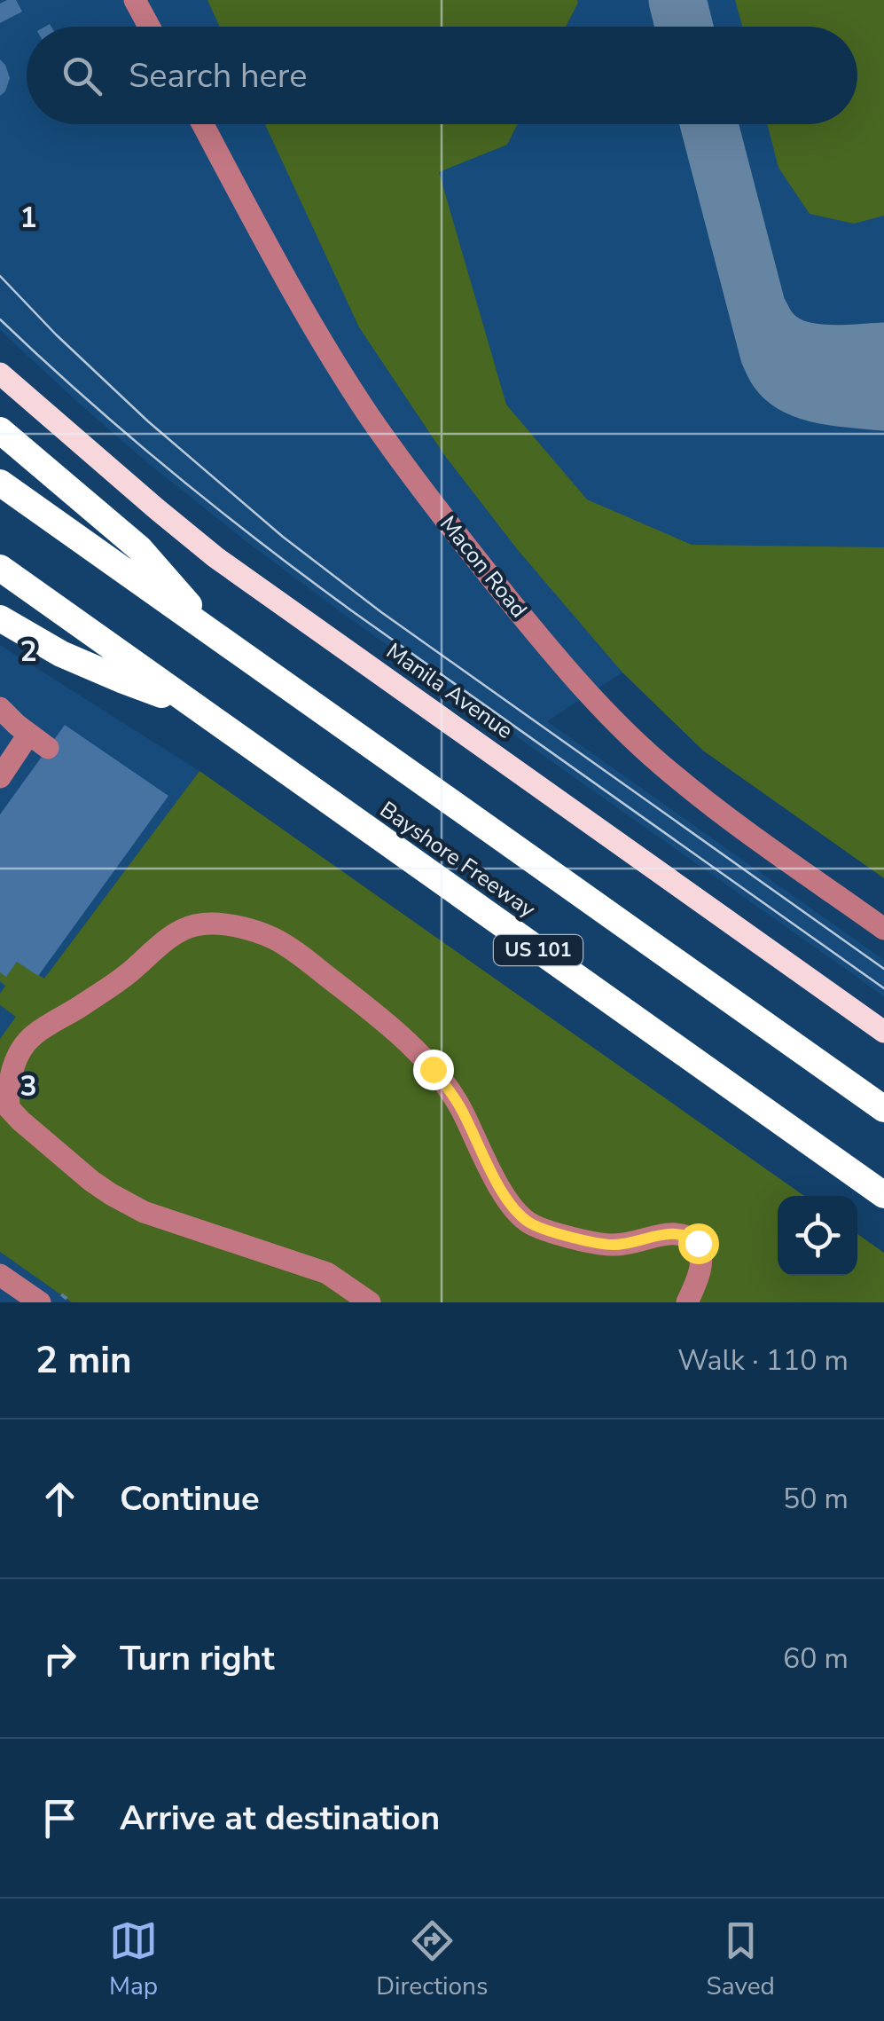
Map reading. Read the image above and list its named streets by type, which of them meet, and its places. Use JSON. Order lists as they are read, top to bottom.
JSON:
{
  "streets": {
    "highway": ["Bayshore Freeway", "US 101"],
    "main road": ["Manila Avenue"],
    "lane": ["Macon Road"]
  },
  "page": {
    "search": "Search here",
    "heading": ["2 min", "Walk · 110 m"],
    "list": [
      ["Continue", "50 m"],
      ["Turn right", "60 m"],
      "Arrive at destination"
    ],
    "nav": ["Map", "Directions", "Saved"]
  },
  "grid": {
    "rows": ["1", "2", "3"]
  }
}
